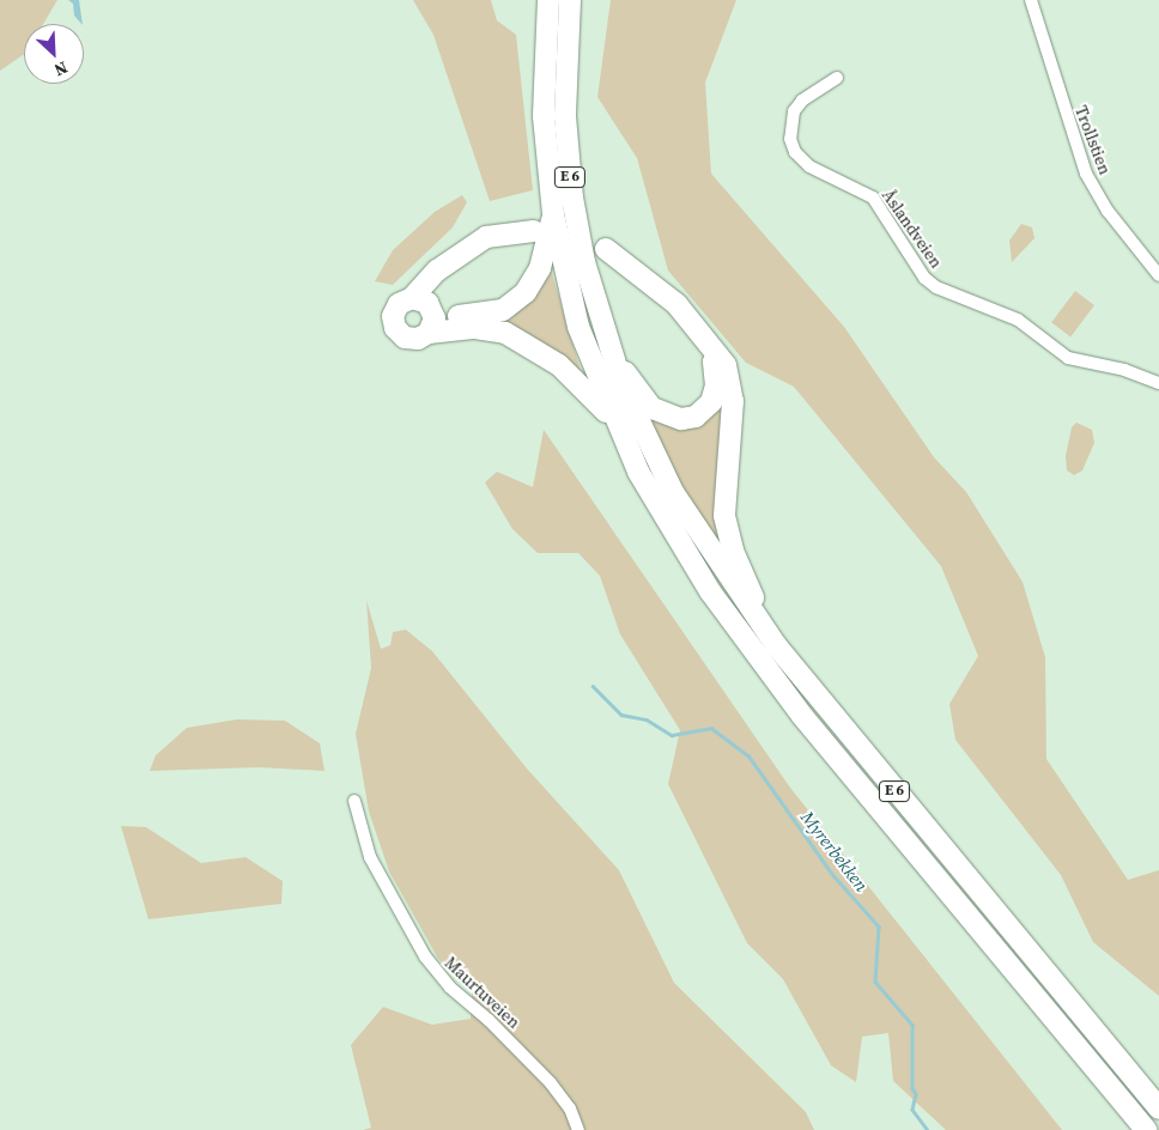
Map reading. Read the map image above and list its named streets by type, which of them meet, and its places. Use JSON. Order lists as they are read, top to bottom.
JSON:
{
  "streets": {
    "highway": ["E 6"],
    "street": ["Trollstien", "Åslandveien", "Maurtuveien"]
  },
  "water": ["Myrerbekken"],
  "north": "bottom right"
}
